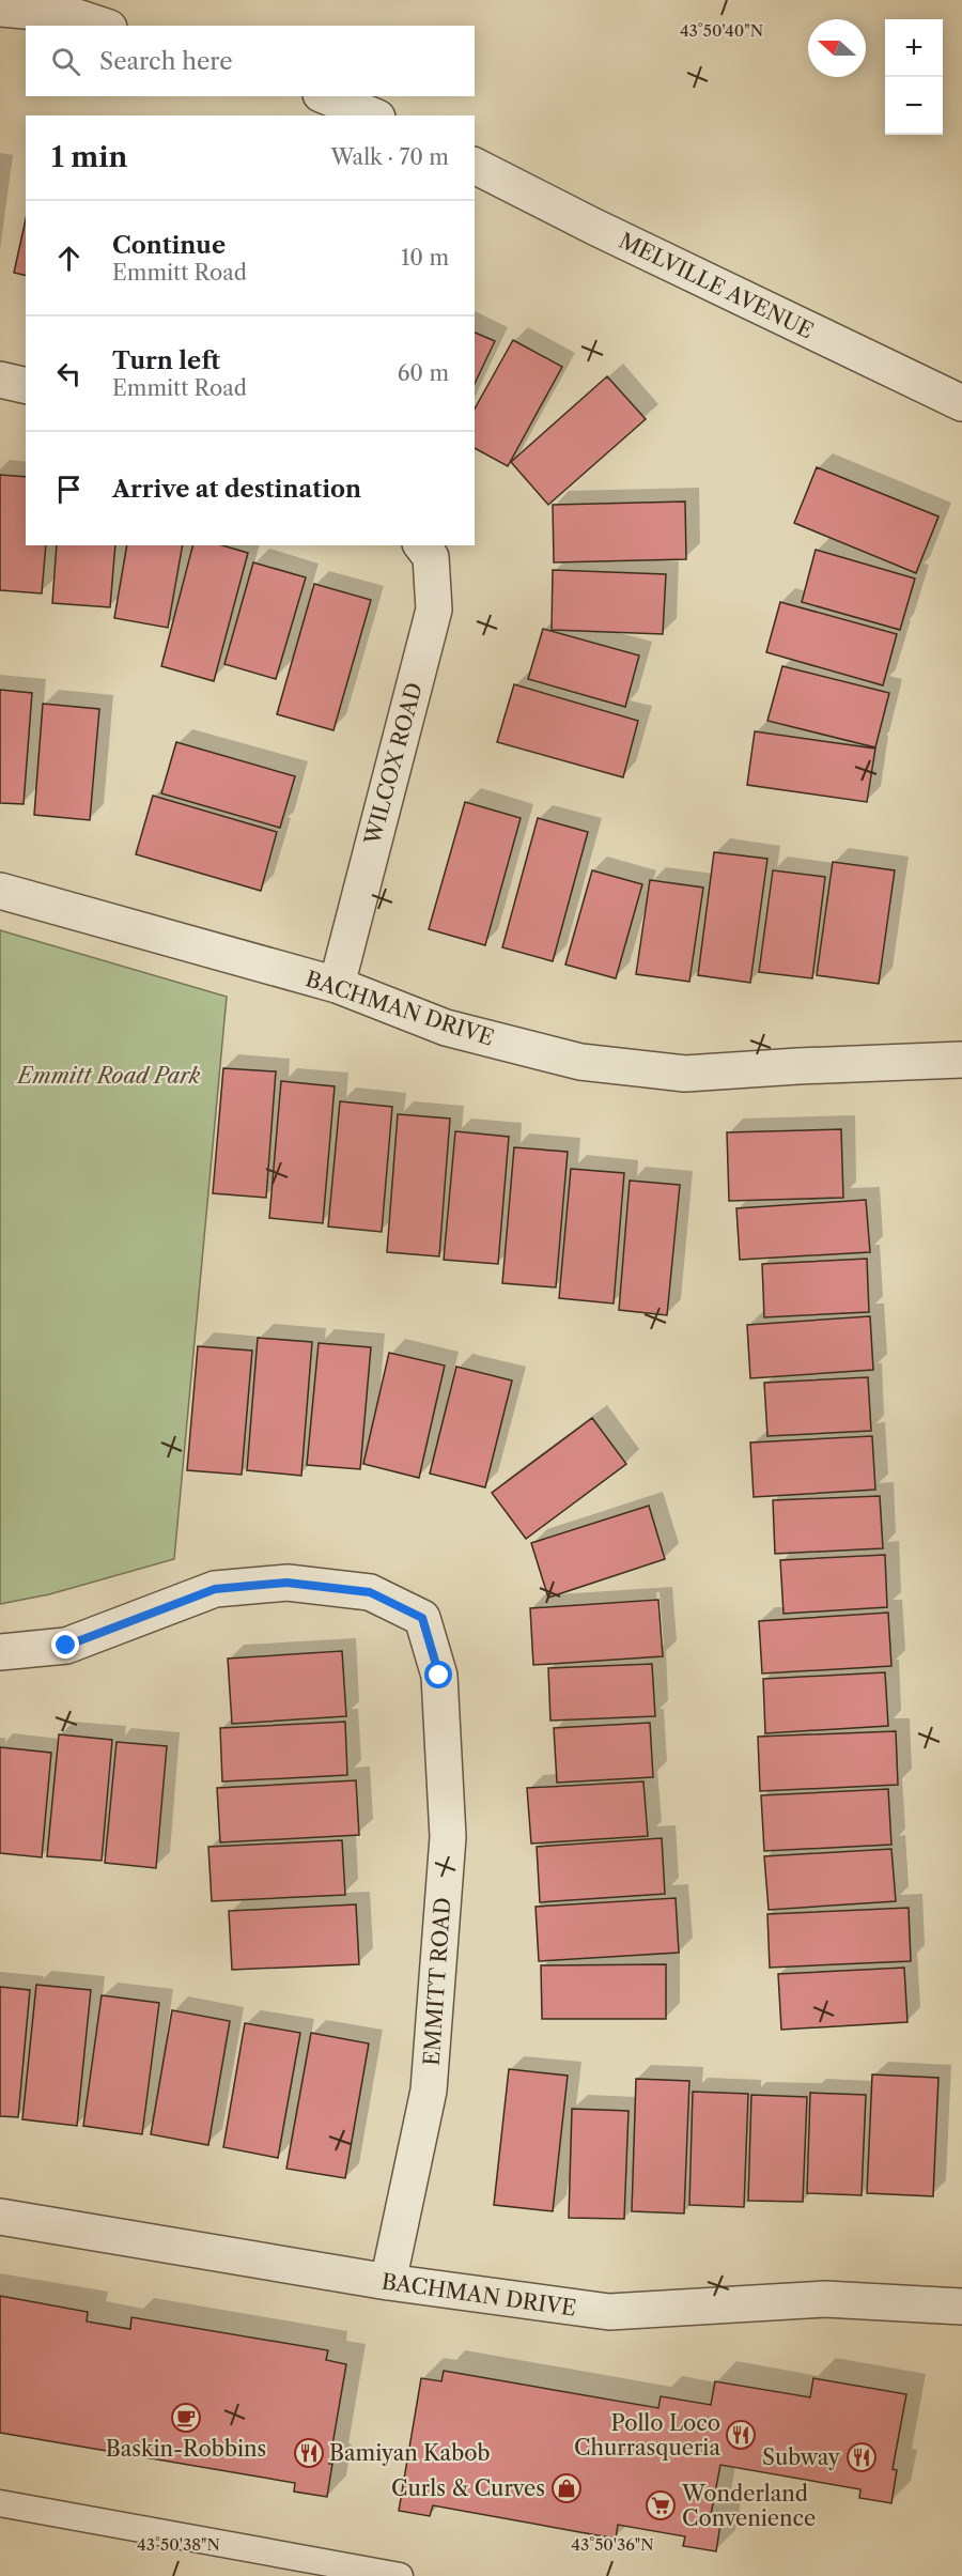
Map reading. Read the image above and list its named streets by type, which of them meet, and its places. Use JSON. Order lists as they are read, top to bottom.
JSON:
{
  "streets": {
    "street": [
      "MELVILLE AVENUE",
      "WILCOX ROAD",
      "BACHMAN DRIVE",
      "EMMITT ROAD"
    ]
  },
  "crossings": [
    ["WILCOX ROAD", "BACHMAN DRIVE"],
    ["BACHMAN DRIVE", "EMMITT ROAD"]
  ],
  "parks": ["Emmitt Road Park"],
  "places": {
    "cafe": ["Baskin-Robbins"],
    "restaurant": ["Pollo Loco Churrasqueria", "Bamiyan Kabob", "Subway"],
    "shop": ["Curls & Curves"],
    "supermarket": ["Wonderland Convenience"]
  },
  "north": "left",
  "page": {
    "map_buttons": ["+", "−"],
    "search": "Search here",
    "heading": ["1 min", "Walk · 70 m"],
    "list": [
      ["Continue", "Emmitt Road", "10 m"],
      ["Turn left", "Emmitt Road", "60 m"],
      "Arrive at destination"
    ]
  },
  "coordinates": ["43°50'40\"N", "43°50'38\"N", "43°50'36\"N"]
}
